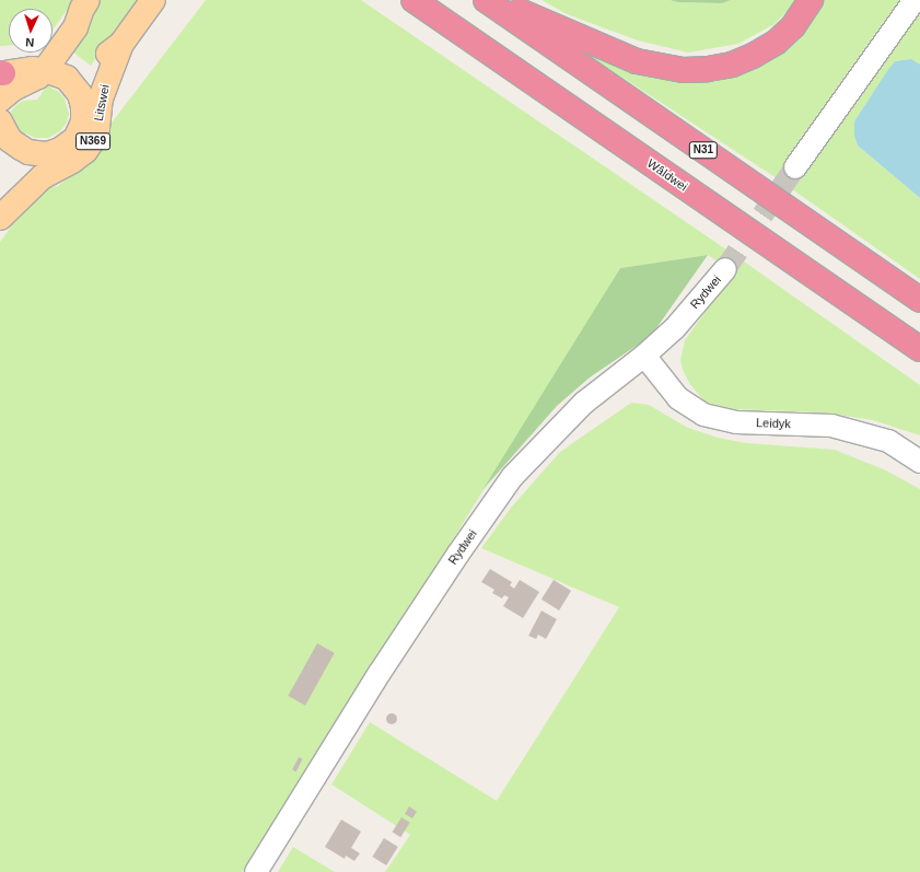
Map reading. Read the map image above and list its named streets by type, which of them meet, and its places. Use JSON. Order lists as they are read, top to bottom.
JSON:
{
  "streets": {
    "highway": ["N31", "Wâldwei"],
    "main road": ["Litswei", "N369"],
    "street": ["Rydwei", "Leidyk"]
  },
  "crossings": [
    ["Litswei", "N369"],
    ["Rydwei", "Leidyk"]
  ],
  "north": "bottom"
}
